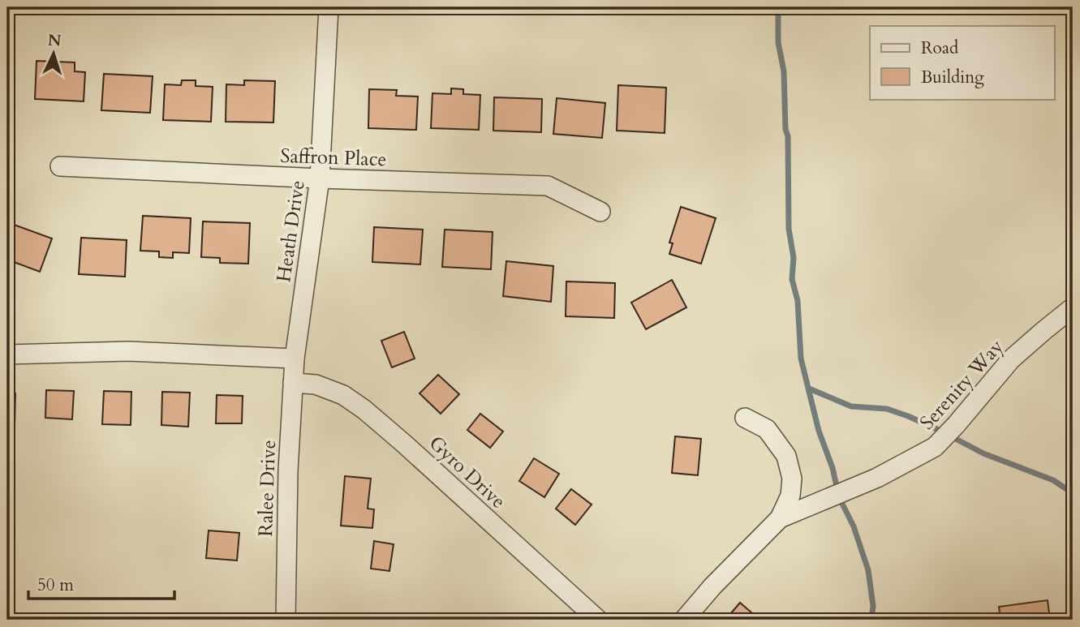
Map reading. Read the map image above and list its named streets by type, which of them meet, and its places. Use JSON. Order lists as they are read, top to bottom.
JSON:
{
  "streets": {
    "street": [
      "Saffron Place",
      "Heath Drive",
      "Serenity Way",
      "Gyro Drive",
      "Ralee Drive"
    ]
  },
  "crossings": [
    ["Saffron Place", "Heath Drive"],
    ["Heath Drive", "Ralee Drive"],
    ["Gyro Drive", "Ralee Drive"]
  ],
  "legend": ["Road", "Building"],
  "scale_bar": "50 m",
  "north": "top"
}
